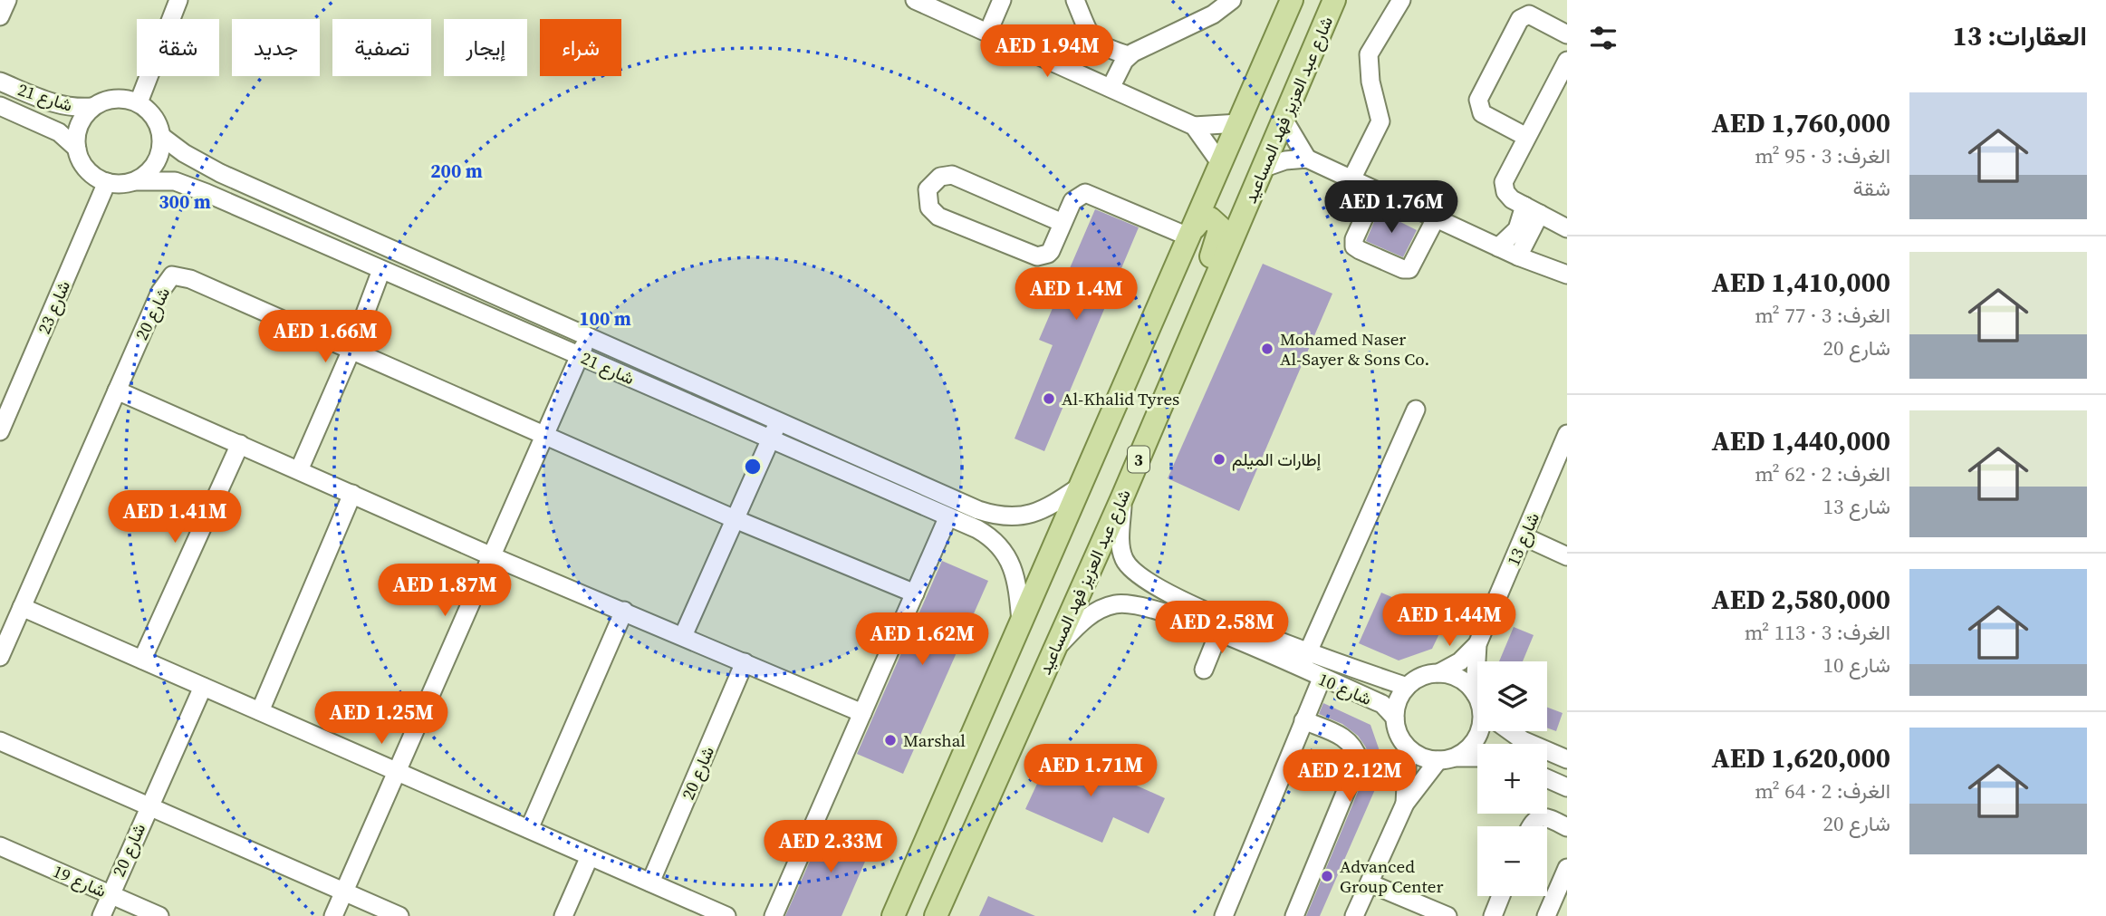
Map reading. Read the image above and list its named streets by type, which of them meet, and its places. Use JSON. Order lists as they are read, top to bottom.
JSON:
{
  "streets": {
    "main road": ["شارع عبد العزيز فهد المساعيد", "3"],
    "street": [
      "شارع 21",
      "شارع 23",
      "شارع 20",
      "شارع 13",
      "شارع 10",
      "شارع 19"
    ]
  },
  "crossings": [
    ["شارع 21", "شارع 23"],
    ["شارع عبد العزيز فهد المساعيد", "شارع 10"],
    ["شارع 20", "شارع 19"]
  ],
  "places": [
    "Mohamed Naser Al-Sayer & Sons Co.",
    "Al-Khalid Tyres",
    "إطارات الميلم",
    "Marshal",
    "Advanced Group Center"
  ],
  "page": {
    "heading": "العقارات: 13",
    "chip": [
      "شراء",
      "إيجار",
      "تصفية",
      "جديد",
      "شقة"
    ],
    "price": [
      "AED 1.94M",
      "AED 1.76M",
      "AED 1.4M",
      "AED 1.66M",
      "AED 1.41M",
      "AED 1.87M",
      "AED 1.44M",
      "AED 2.58M",
      "AED 1.62M",
      "AED 1.25M",
      "AED 1.71M",
      "AED 2.12M",
      "AED 2.33M"
    ],
    "list": [
      {
        "name": "AED 1,760,000",
        "note": "الغرف: 3 · 95 m² · شقة"
      },
      {
        "name": "AED 1,410,000",
        "note": "الغرف: 3 · 77 m² · شارع 20"
      },
      {
        "name": "AED 1,440,000",
        "note": "الغرف: 2 · 62 m² · شارع 13"
      },
      {
        "name": "AED 2,580,000",
        "note": "الغرف: 3 · 113 m² · شارع 10"
      },
      {
        "name": "AED 1,620,000",
        "note": "الغرف: 2 · 64 m² · شارع 20"
      }
    ],
    "map_buttons": ["+", "−"]
  },
  "rings": ["200 m", "300 m", "100 m"]
}
